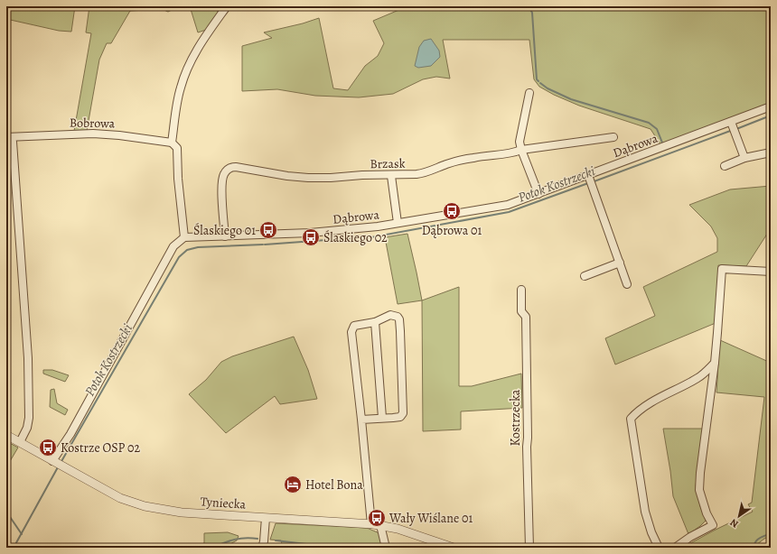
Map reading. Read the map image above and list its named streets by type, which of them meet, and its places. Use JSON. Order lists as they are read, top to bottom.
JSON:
{
  "streets": {
    "street": [
      "Bobrowa",
      "Dąbrowa",
      "Brzask",
      "Kostrzecka",
      "Tyniecka"
    ]
  },
  "crossings": [
    ["Dąbrowa", "Brzask"]
  ],
  "water": ["Potok Kostrzecki"],
  "places": {
    "bus stop": [
      "Dąbrowa 01",
      "Ślaskiego 01",
      "Ślaskiego 02",
      "Kostrze OSP 02",
      "Wały Wiślane 01"
    ],
    "hotel": ["Hotel Bona"]
  },
  "north": "bottom left"
}
